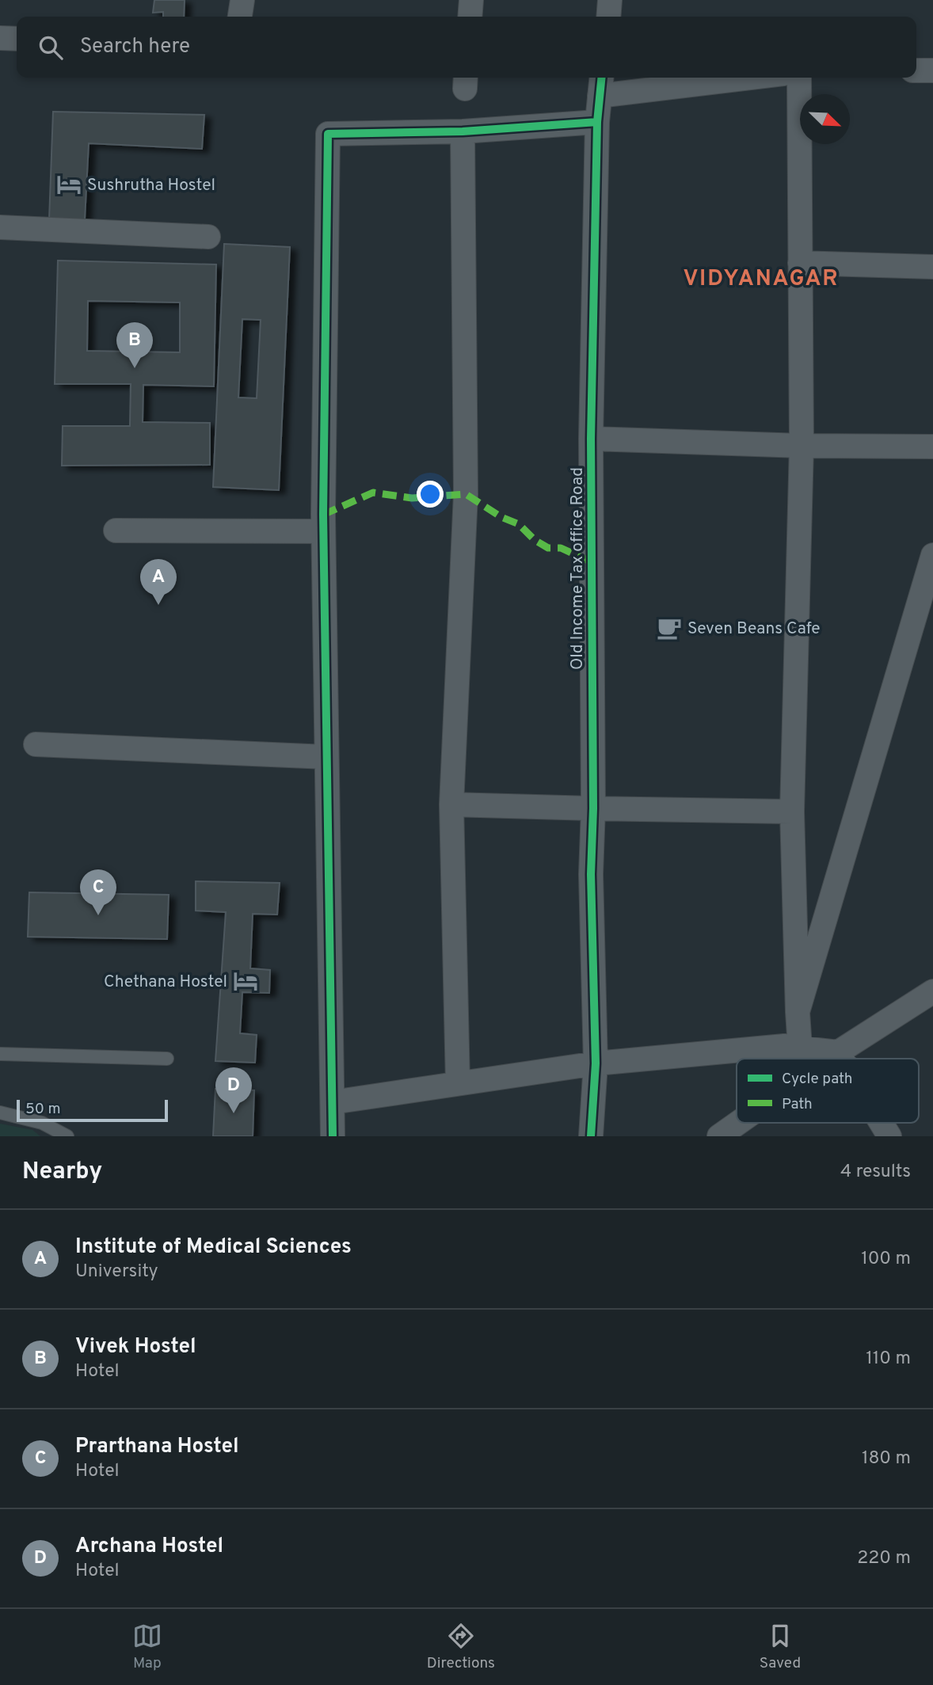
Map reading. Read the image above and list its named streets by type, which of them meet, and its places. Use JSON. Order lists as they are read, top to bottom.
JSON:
{
  "streets": {
    "street": ["Old Income Tax office Road"]
  },
  "districts": ["VIDYANAGAR"],
  "places": {
    "hotel": ["Sushrutha Hostel", "Chethana Hostel"],
    "cafe": ["Seven Beans Cafe"]
  },
  "legend": ["Cycle path", "Path"],
  "scale_bar": "50 m",
  "north": "bottom right",
  "page": {
    "search": "Search here",
    "pins": [
      "B",
      "A",
      "C",
      "D"
    ],
    "scale": "50 m",
    "heading": ["Nearby", "4 results"],
    "list": [
      {
        "mark": "A",
        "name": "Institute of Medical Sciences",
        "note": "University",
        "value": "100 m"
      },
      {
        "mark": "B",
        "name": "Vivek Hostel",
        "note": "Hotel",
        "value": "110 m"
      },
      {
        "mark": "C",
        "name": "Prarthana Hostel",
        "note": "Hotel",
        "value": "180 m"
      },
      {
        "mark": "D",
        "name": "Archana Hostel",
        "note": "Hotel",
        "value": "220 m"
      }
    ],
    "nav": ["Map", "Directions", "Saved"]
  }
}
